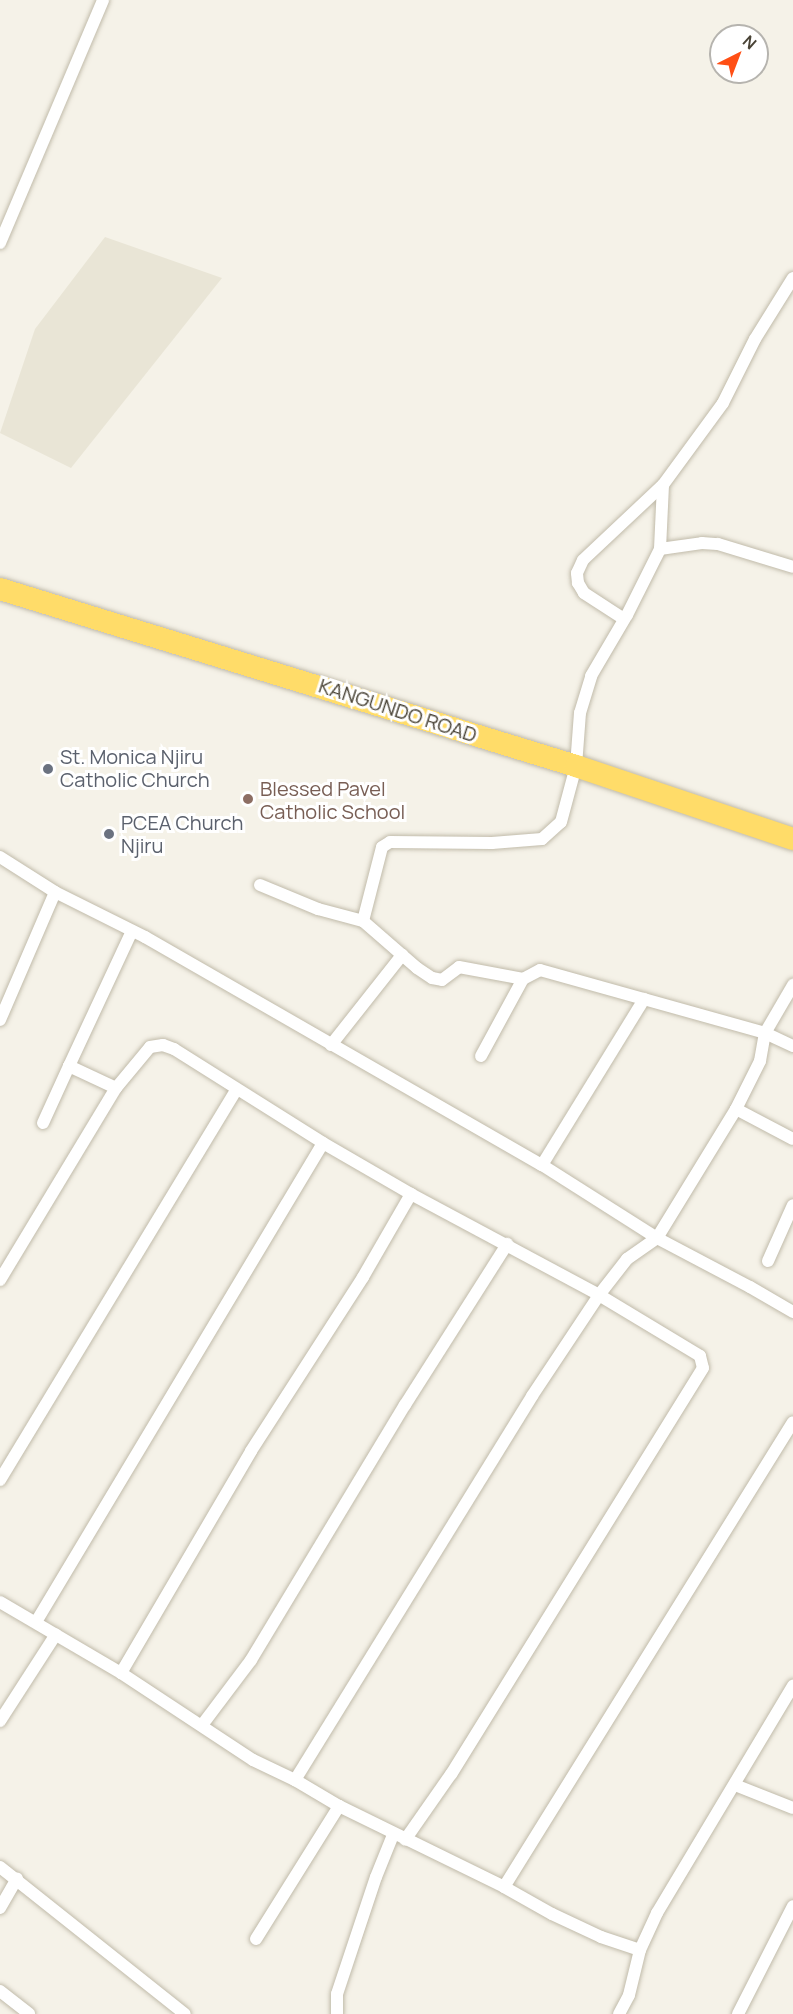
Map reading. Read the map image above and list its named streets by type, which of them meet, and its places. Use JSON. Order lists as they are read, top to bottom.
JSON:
{
  "streets": {
    "highway": ["KANGUNDO ROAD"]
  },
  "places": ["St. Monica Njiru Catholic Church", "Blessed Pavel Catholic School", "PCEA Church Njiru"],
  "north": "top right"
}
